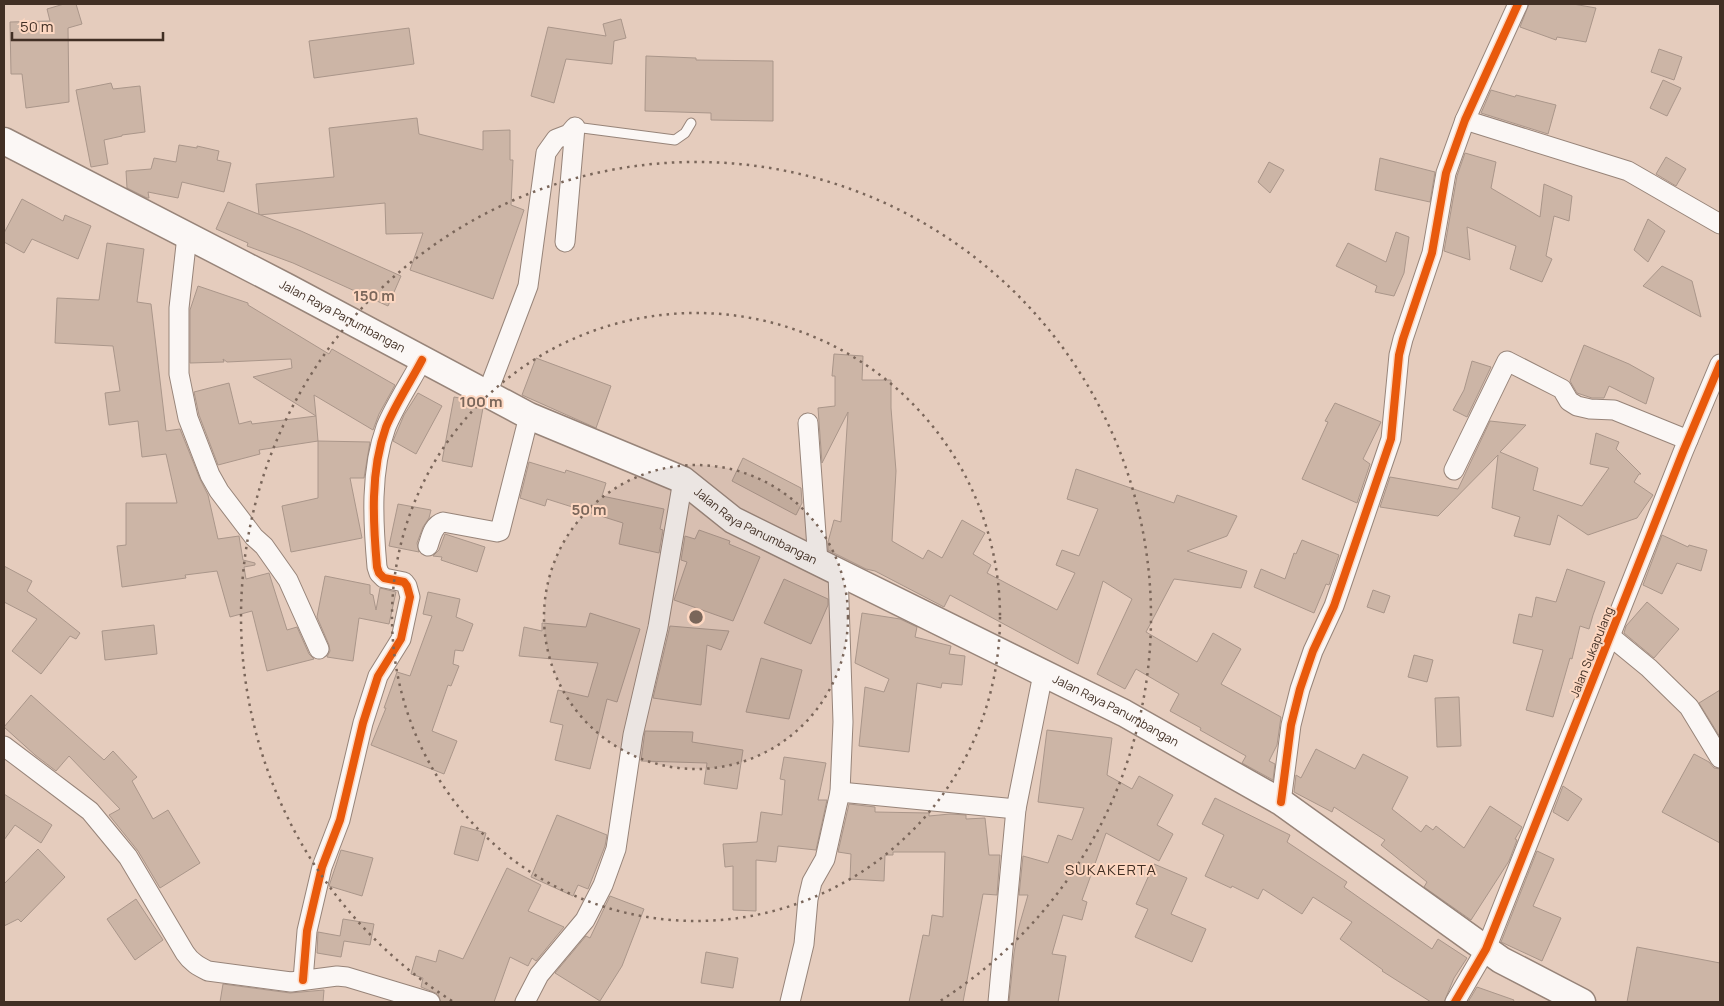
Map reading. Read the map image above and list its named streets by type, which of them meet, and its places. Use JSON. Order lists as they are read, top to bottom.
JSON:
{
  "streets": {
    "main road": ["Jalan Raya Panumbangan"],
    "street": ["Jalan Sukapulang"]
  },
  "crossings": [
    ["Jalan Raya Panumbangan", "Jalan Sukapulang"]
  ],
  "districts": ["SUKAKERTA"],
  "scale_bar": "50 m",
  "rings": ["150 m", "100 m", "50 m"]
}
